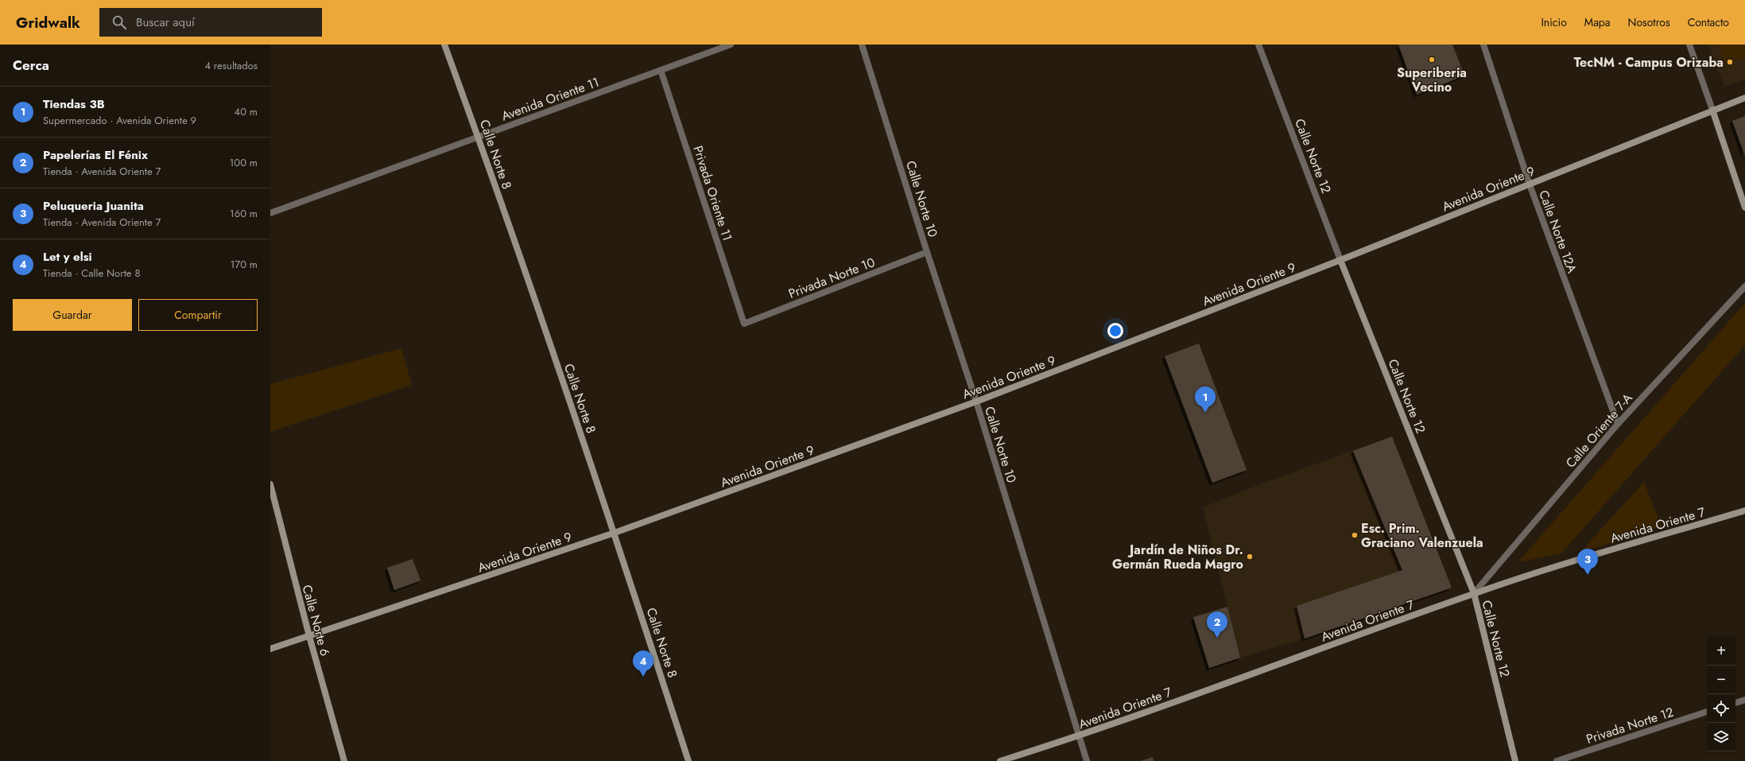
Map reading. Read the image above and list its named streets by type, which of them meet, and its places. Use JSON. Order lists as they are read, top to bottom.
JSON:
{
  "streets": {
    "street": [
      "Avenida Oriente 11",
      "Calle Norte 8",
      "Calle Norte 12",
      "Avenida Oriente 9",
      "Privada Oriente 11",
      "Calle Norte 10",
      "Calle Norte 12A",
      "Privada Norte 10",
      "Calle Oriente 7-A",
      "Avenida Oriente 7",
      "Calle Norte 6",
      "Privada Norte 12"
    ]
  },
  "crossings": [
    ["Avenida Oriente 11", "Calle Norte 8"],
    ["Avenida Oriente 11", "Privada Oriente 11"],
    ["Calle Norte 8", "Avenida Oriente 9"],
    ["Calle Norte 12", "Avenida Oriente 9"],
    ["Calle Norte 12", "Calle Oriente 7-A"],
    ["Calle Norte 12", "Avenida Oriente 7"],
    ["Avenida Oriente 9", "Calle Norte 10"],
    ["Avenida Oriente 9", "Calle Norte 12A"],
    ["Avenida Oriente 9", "Calle Norte 6"],
    ["Privada Oriente 11", "Privada Norte 10"],
    ["Calle Norte 10", "Privada Norte 10"],
    ["Calle Norte 10", "Avenida Oriente 7"],
    ["Calle Norte 12A", "Calle Oriente 7-A"],
    ["Calle Oriente 7-A", "Avenida Oriente 7"]
  ],
  "places": [
    "Superiberia Vecino",
    "TecNM - Campus Orizaba",
    "Esc. Prim. Graciano Valenzuela",
    "Jardín de Niños Dr. Germán Rueda Magro"
  ],
  "page": {
    "header": "Gridwalk",
    "search": "Buscar aquí",
    "nav": [
      "Inicio",
      "Mapa",
      "Nosotros",
      "Contacto"
    ],
    "heading": ["Cerca", "4 resultados"],
    "list": [
      {
        "mark": "1",
        "name": "Tiendas 3B",
        "note": "Supermercado · Avenida Oriente 9",
        "value": "40 m"
      },
      {
        "mark": "2",
        "name": "Papelerías El Fénix",
        "note": "Tienda · Avenida Oriente 7",
        "value": "100 m"
      },
      {
        "mark": "3",
        "name": "Peluqueria Juanita",
        "note": "Tienda · Avenida Oriente 7",
        "value": "160 m"
      },
      {
        "mark": "4",
        "name": "Let y elsi",
        "note": "Tienda · Calle Norte 8",
        "value": "170 m"
      }
    ],
    "buttons": ["Guardar", "Compartir"],
    "pins": [
      "1",
      "3",
      "2",
      "4"
    ],
    "map_buttons": ["+", "−"]
  }
}
